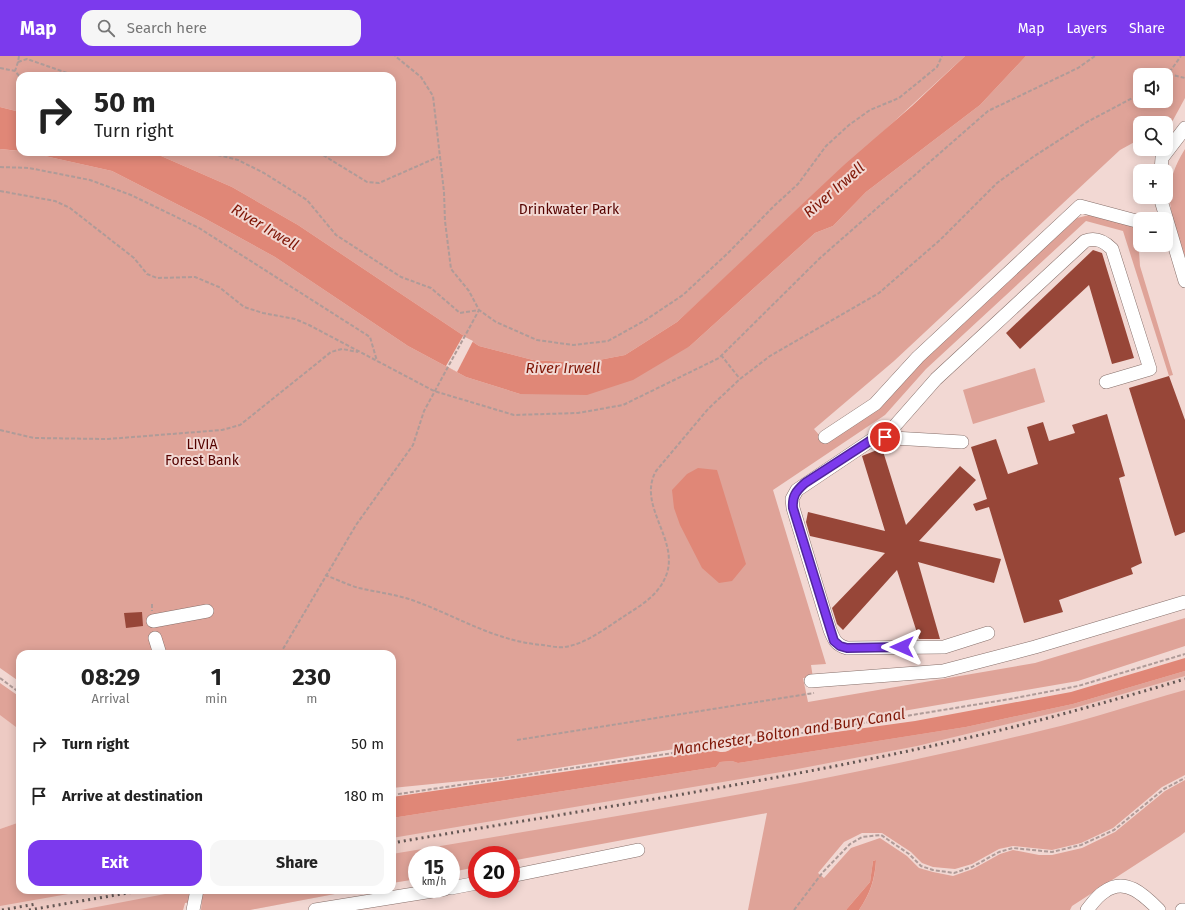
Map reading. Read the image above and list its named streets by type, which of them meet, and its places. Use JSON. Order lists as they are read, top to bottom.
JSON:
{
  "water": ["River Irwell", "Manchester, Bolton and Bury Canal"],
  "parks": ["Drinkwater Park", "LIVIA Forest Bank"],
  "page": {
    "header": "Map",
    "search": "Search here",
    "nav": ["Map", "Layers", "Share"],
    "map_buttons": ["+", "−"],
    "turn": ["50 m", "Turn right"],
    "eta": [
      "08:29",
      "Arrival",
      "1",
      "min",
      "230",
      "m"
    ],
    "list": [
      {
        "name": "Turn right",
        "value": "50 m"
      },
      {
        "name": "Arrive at destination",
        "value": "180 m"
      }
    ],
    "buttons": ["Exit", "Share"],
    "speed": "15 km/h",
    "limit": "20"
  }
}
